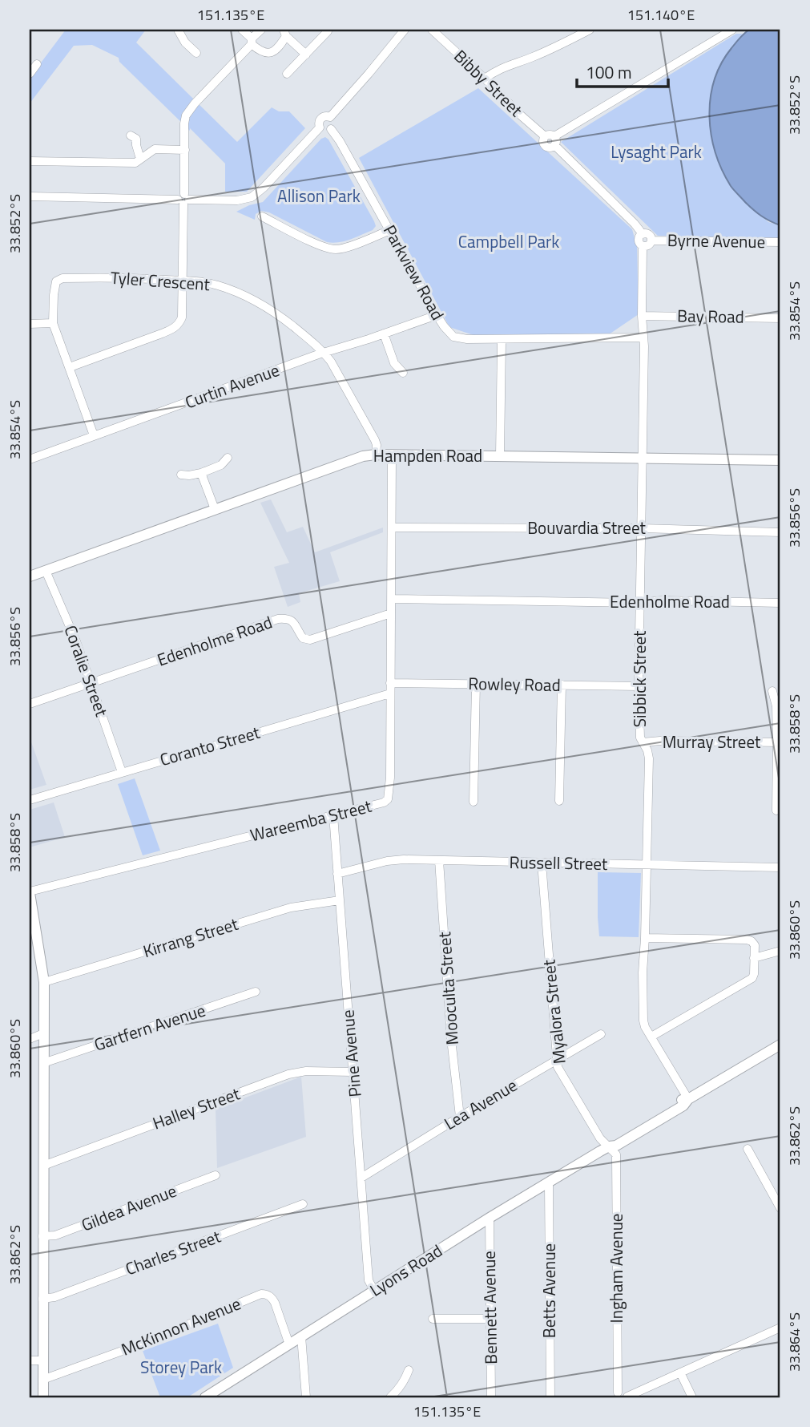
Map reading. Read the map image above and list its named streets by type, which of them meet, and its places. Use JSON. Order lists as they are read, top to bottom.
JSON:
{
  "streets": {
    "main road": ["Hampden Road", "Lyons Road"],
    "street": [
      "Bibby Street",
      "Byrne Avenue",
      "Parkview Road",
      "Tyler Crescent",
      "Bay Road",
      "Curtin Avenue",
      "Bouvardia Street",
      "Edenholme Road",
      "Coralie Street",
      "Sibbick Street",
      "Rowley Road",
      "Murray Street",
      "Coranto Street",
      "Wareemba Street",
      "Russell Street",
      "Kirrang Street",
      "Mooculta Street",
      "Myalora Street",
      "Gartfern Avenue",
      "Pine Avenue",
      "Lea Avenue",
      "Halley Street",
      "Gildea Avenue",
      "Charles Street",
      "Ingham Avenue",
      "Betts Avenue",
      "Bennett Avenue",
      "McKinnon Avenue"
    ]
  },
  "crossings": [
    ["Byrne Avenue", "Sibbick Street"],
    ["Parkview Road", "Curtin Avenue"],
    ["Parkview Road", "Sibbick Street"],
    ["Tyler Crescent", "Curtin Avenue"],
    ["Tyler Crescent", "Hampden Road"],
    ["Bay Road", "Sibbick Street"],
    ["Hampden Road", "Coralie Street"],
    ["Hampden Road", "Sibbick Street"],
    ["Hampden Road", "Wareemba Street"],
    ["Bouvardia Street", "Sibbick Street"],
    ["Bouvardia Street", "Wareemba Street"],
    ["Edenholme Road", "Coralie Street"],
    ["Edenholme Road", "Sibbick Street"],
    ["Edenholme Road", "Wareemba Street"],
    ["Coralie Street", "Coranto Street"],
    ["Sibbick Street", "Rowley Road"],
    ["Sibbick Street", "Murray Street"],
    ["Sibbick Street", "Russell Street"],
    ["Sibbick Street", "Lyons Road"],
    ["Rowley Road", "Wareemba Street"],
    ["Coranto Street", "Wareemba Street"],
    ["Wareemba Street", "Pine Avenue"],
    ["Russell Street", "Mooculta Street"],
    ["Russell Street", "Myalora Street"],
    ["Russell Street", "Pine Avenue"],
    ["Kirrang Street", "Pine Avenue"],
    ["Mooculta Street", "Lea Avenue"],
    ["Myalora Street", "Lea Avenue"],
    ["Myalora Street", "Ingham Avenue"],
    ["Myalora Street", "Lyons Road"],
    ["Pine Avenue", "Lea Avenue"],
    ["Pine Avenue", "Halley Street"],
    ["Pine Avenue", "Lyons Road"],
    ["Ingham Avenue", "Lyons Road"],
    ["Lyons Road", "Betts Avenue"],
    ["Lyons Road", "Bennett Avenue"],
    ["Lyons Road", "McKinnon Avenue"]
  ],
  "parks": [
    "Lysaght Park",
    "Allison Park",
    "Campbell Park",
    "Storey Park"
  ],
  "scale_bar": "100 m",
  "coordinates": [
    "151.135°E",
    "151.140°E",
    "33.852°S",
    "33.854°S",
    "33.856°S",
    "33.858°S",
    "33.860°S",
    "33.862°S",
    "33.864°S"
  ]
}
